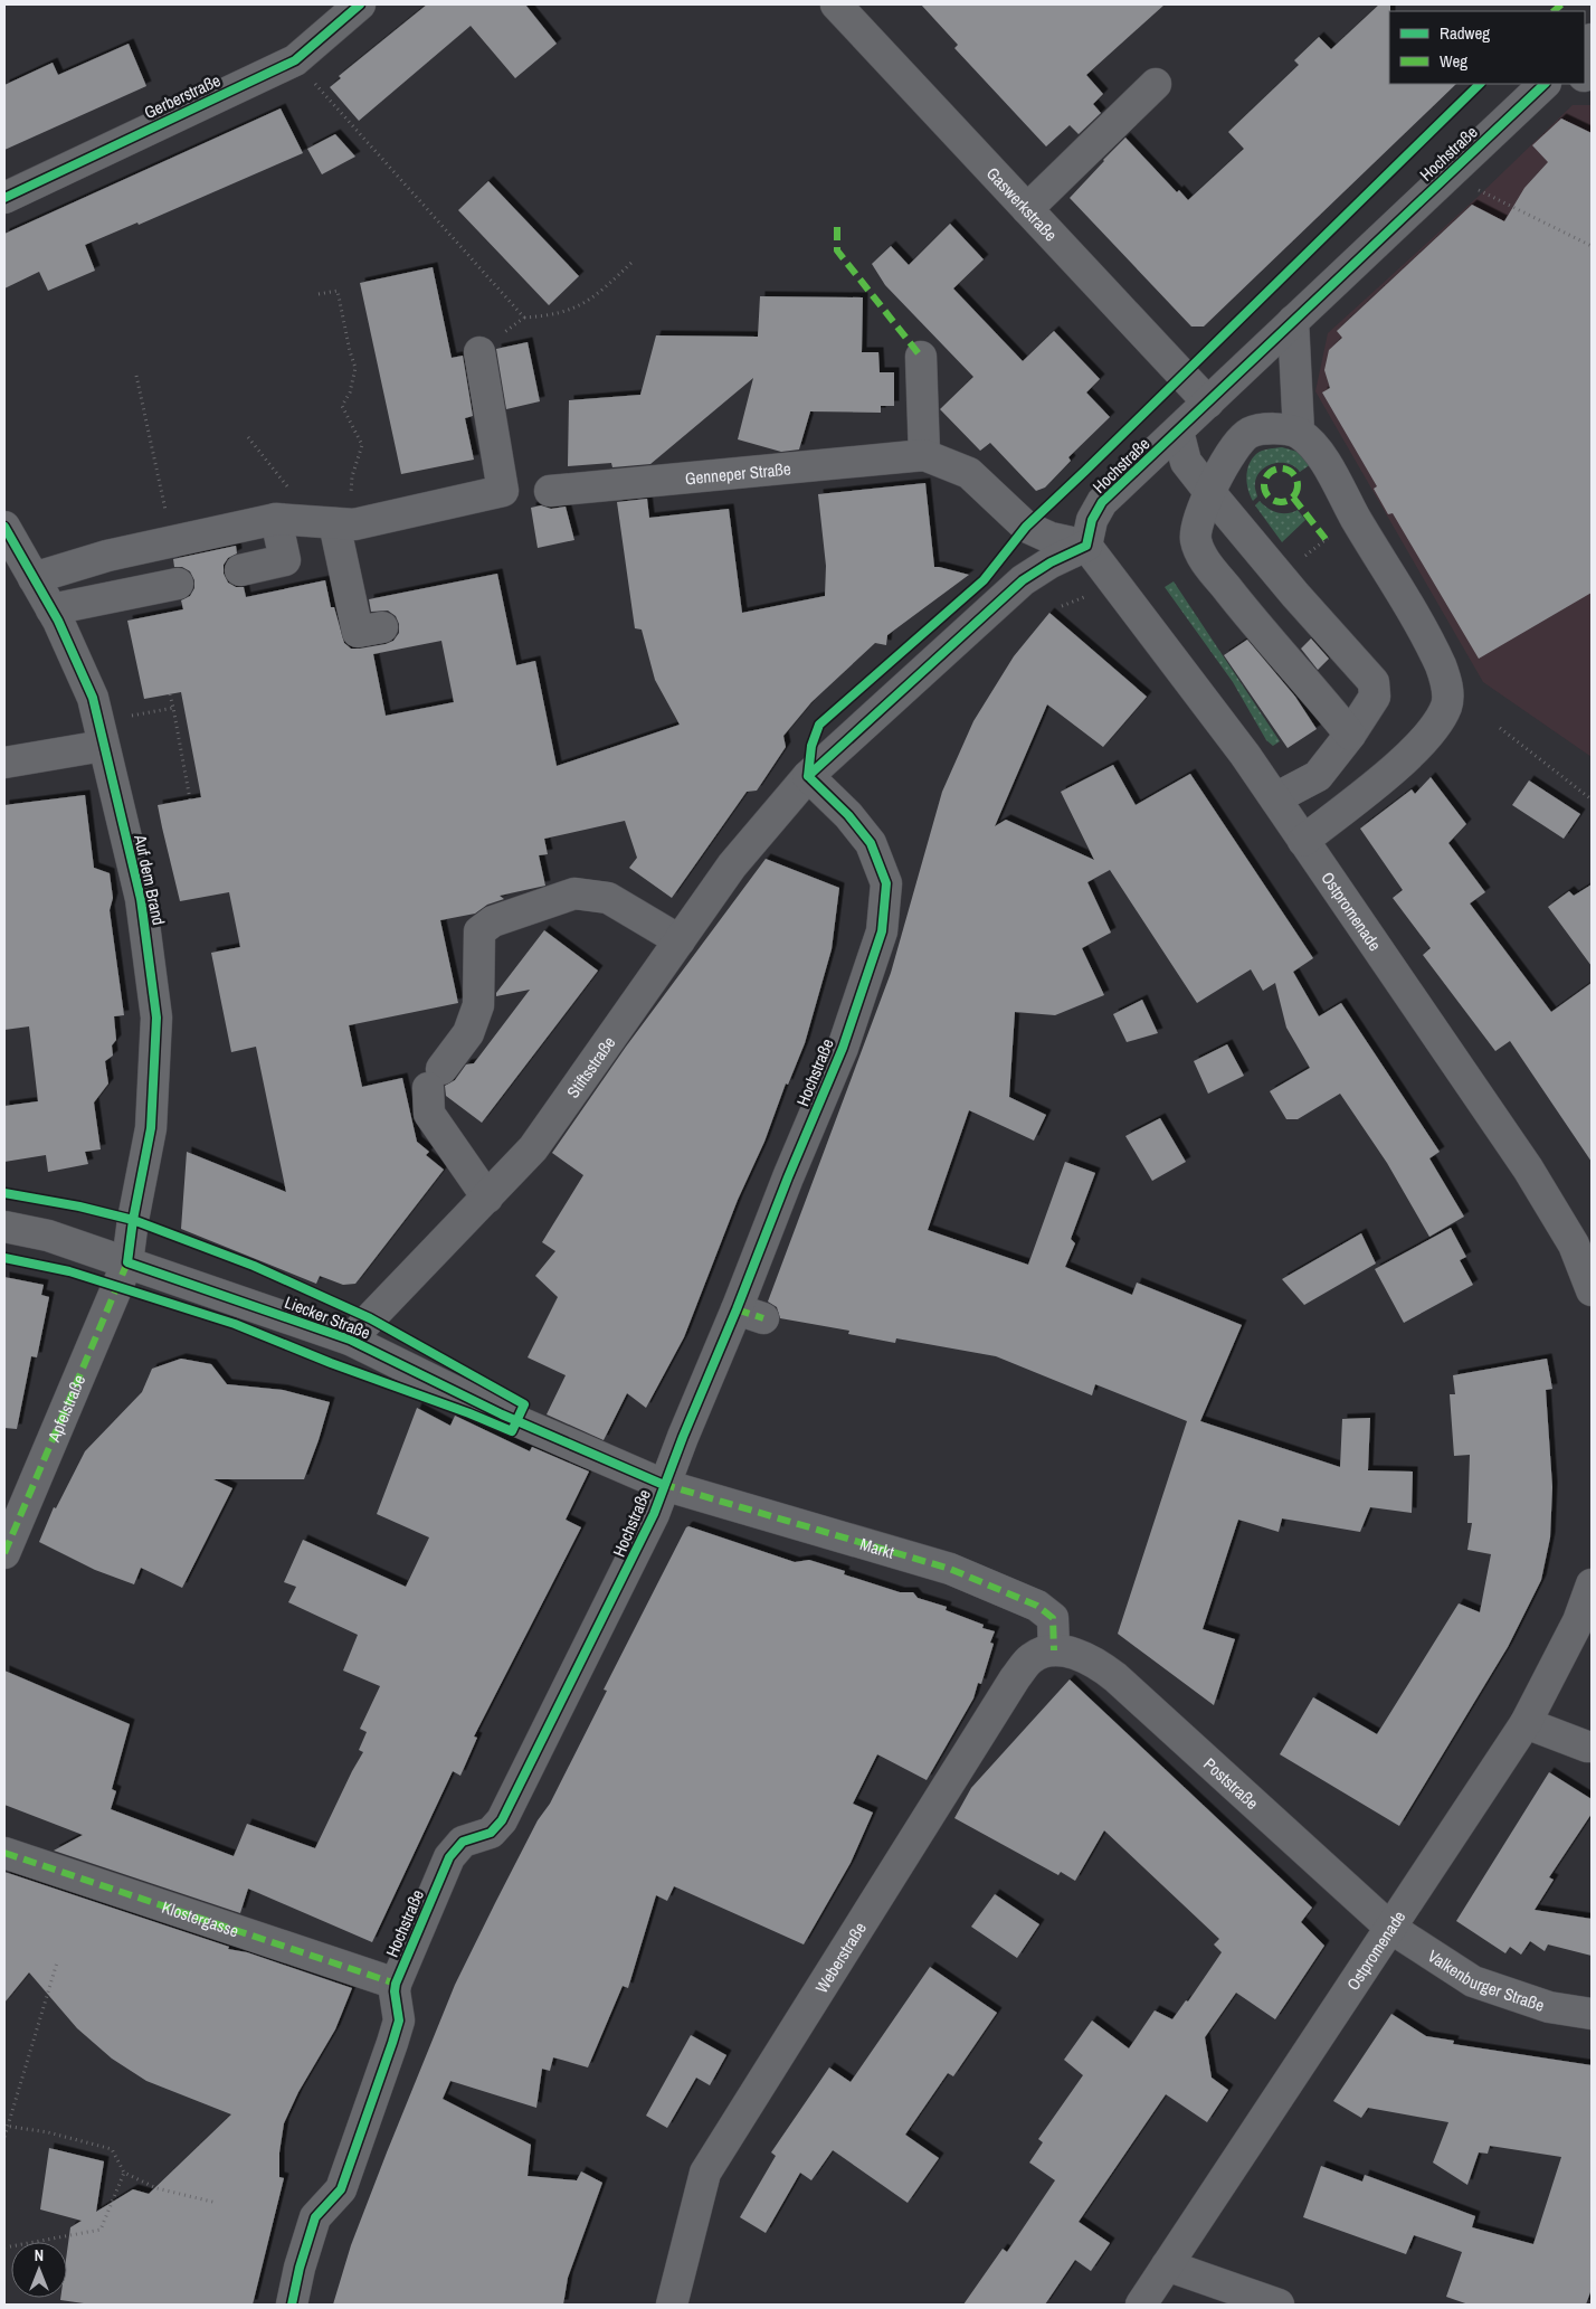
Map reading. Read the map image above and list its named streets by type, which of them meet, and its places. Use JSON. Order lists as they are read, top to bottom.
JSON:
{
  "streets": {
    "street": [
      "Gerberstraße",
      "Hochstraße",
      "Gaswerkstraße",
      "Genneper Straße",
      "Auf dem Brand",
      "Ostpromenade",
      "Stiftsstraße",
      "Liecker Straße",
      "Apfelstraße",
      "Markt",
      "Poststraße",
      "Klostergasse",
      "Weberstraße",
      "Valkenburger Straße"
    ]
  },
  "crossings": [
    ["Hochstraße", "Gaswerkstraße"],
    ["Hochstraße", "Genneper Straße"],
    ["Hochstraße", "Ostpromenade"],
    ["Hochstraße", "Stiftsstraße"],
    ["Hochstraße", "Liecker Straße"],
    ["Hochstraße", "Markt"],
    ["Hochstraße", "Klostergasse"],
    ["Genneper Straße", "Ostpromenade"],
    ["Auf dem Brand", "Liecker Straße"],
    ["Auf dem Brand", "Apfelstraße"],
    ["Ostpromenade", "Poststraße"],
    ["Ostpromenade", "Valkenburger Straße"],
    ["Stiftsstraße", "Liecker Straße"],
    ["Liecker Straße", "Apfelstraße"],
    ["Liecker Straße", "Markt"],
    ["Markt", "Poststraße"],
    ["Markt", "Weberstraße"],
    ["Poststraße", "Weberstraße"],
    ["Poststraße", "Valkenburger Straße"]
  ],
  "legend": ["Radweg", "Weg"],
  "north": "top"
}
